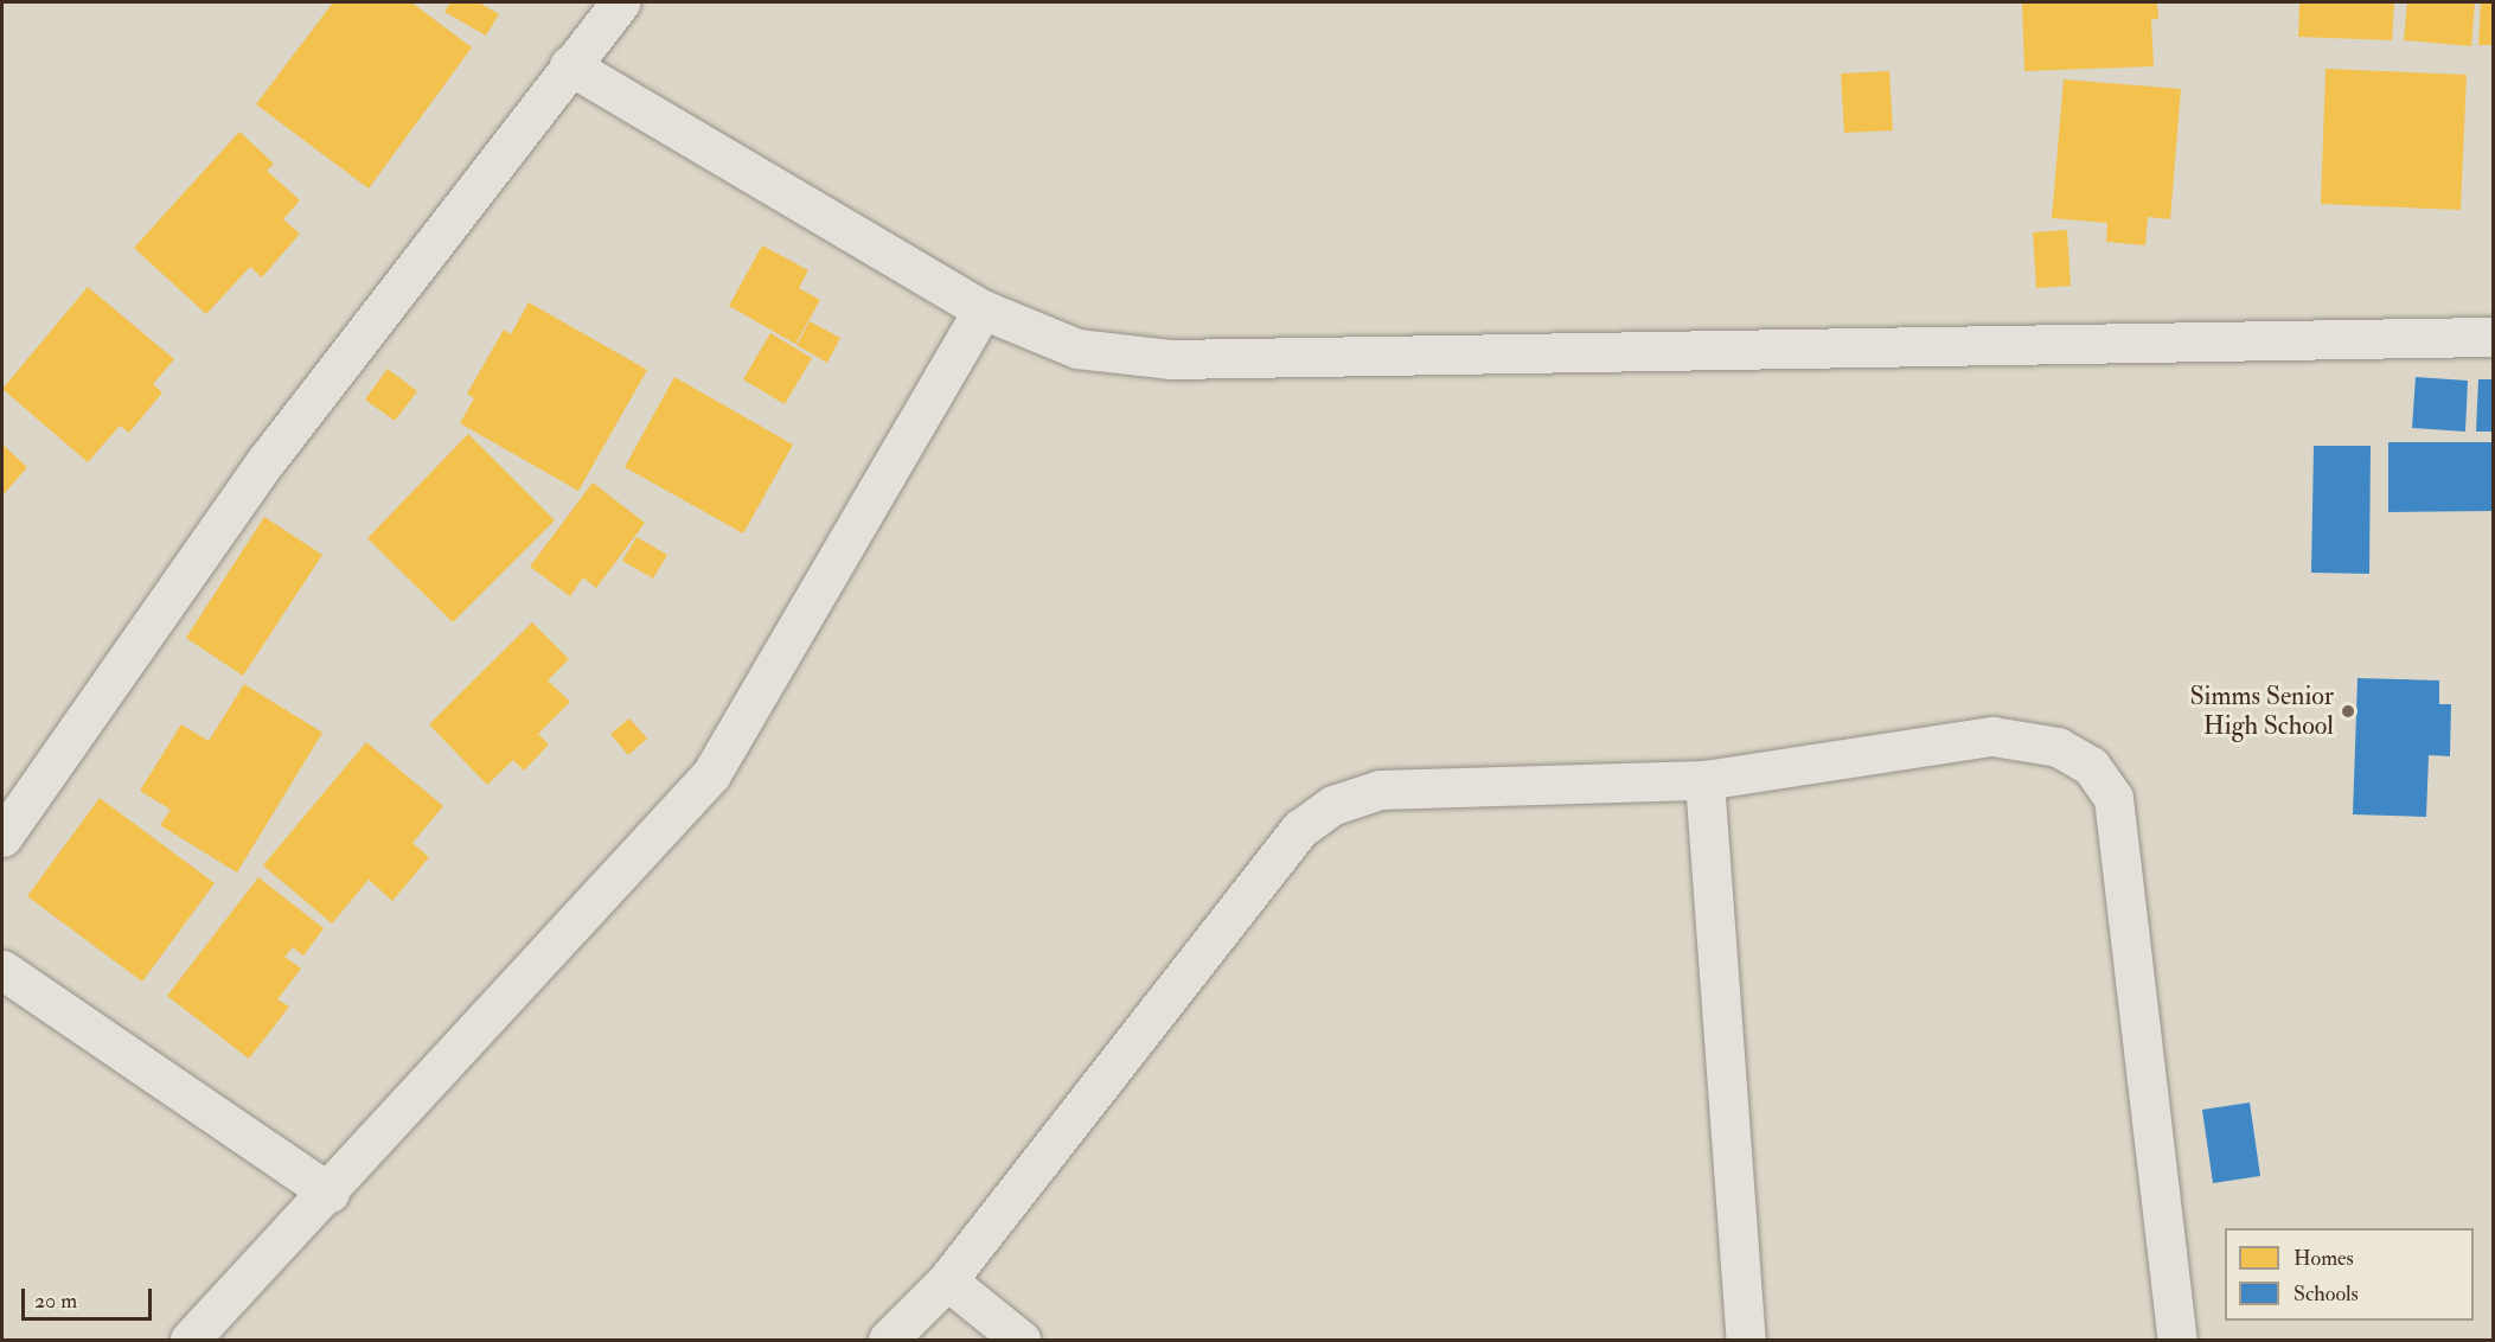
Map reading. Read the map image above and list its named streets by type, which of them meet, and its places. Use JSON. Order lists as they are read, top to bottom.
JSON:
{
  "places": ["Simms Senior High School"],
  "legend": ["Homes", "Schools"],
  "scale_bar": "20 m"
}
